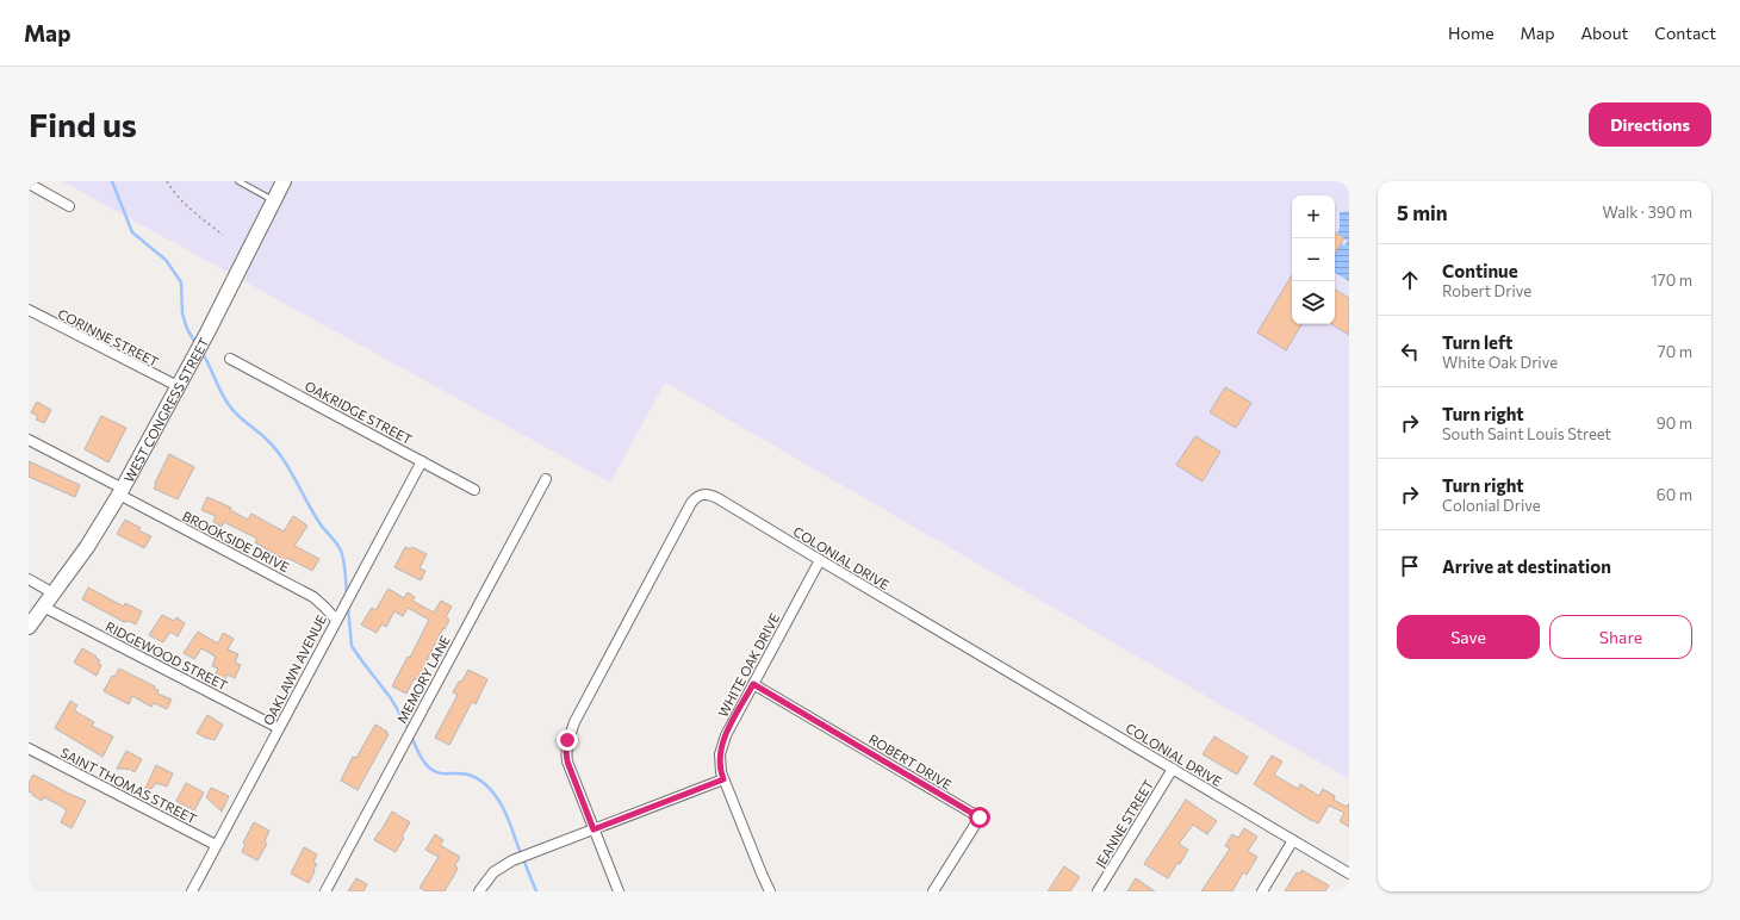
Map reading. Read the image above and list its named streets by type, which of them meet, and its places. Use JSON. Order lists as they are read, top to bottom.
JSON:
{
  "streets": {
    "main road": ["WEST CONGRESS STREET"],
    "street": [
      "CORINNE STREET",
      "OAKRIDGE STREET",
      "BROOKSIDE DRIVE",
      "COLONIAL DRIVE",
      "RIDGEWOOD STREET",
      "WHITE OAK DRIVE",
      "OAKLAWN AVENUE",
      "MEMORY LANE",
      "ROBERT DRIVE",
      "SAINT THOMAS STREET",
      "JEANNE STREET"
    ]
  },
  "crossings": [
    ["CORINNE STREET", "WEST CONGRESS STREET"],
    ["WEST CONGRESS STREET", "BROOKSIDE DRIVE"],
    ["WEST CONGRESS STREET", "RIDGEWOOD STREET"],
    ["OAKRIDGE STREET", "OAKLAWN AVENUE"],
    ["BROOKSIDE DRIVE", "OAKLAWN AVENUE"],
    ["COLONIAL DRIVE", "WHITE OAK DRIVE"],
    ["COLONIAL DRIVE", "JEANNE STREET"],
    ["RIDGEWOOD STREET", "OAKLAWN AVENUE"],
    ["WHITE OAK DRIVE", "ROBERT DRIVE"],
    ["OAKLAWN AVENUE", "SAINT THOMAS STREET"]
  ],
  "page": {
    "header": "Map",
    "nav": [
      "Home",
      "Map",
      "About",
      "Contact"
    ],
    "buttons": [
      "Directions",
      ["Save", "Share"]
    ],
    "title": "Find us",
    "heading": ["5 min", "Walk · 390 m"],
    "map_buttons": ["+", "−"],
    "list": [
      ["Continue", "Robert Drive", "170 m"],
      ["Turn left", "White Oak Drive", "70 m"],
      ["Turn right", "South Saint Louis Street", "90 m"],
      ["Turn right", "Colonial Drive", "60 m"],
      "Arrive at destination"
    ]
  }
}
